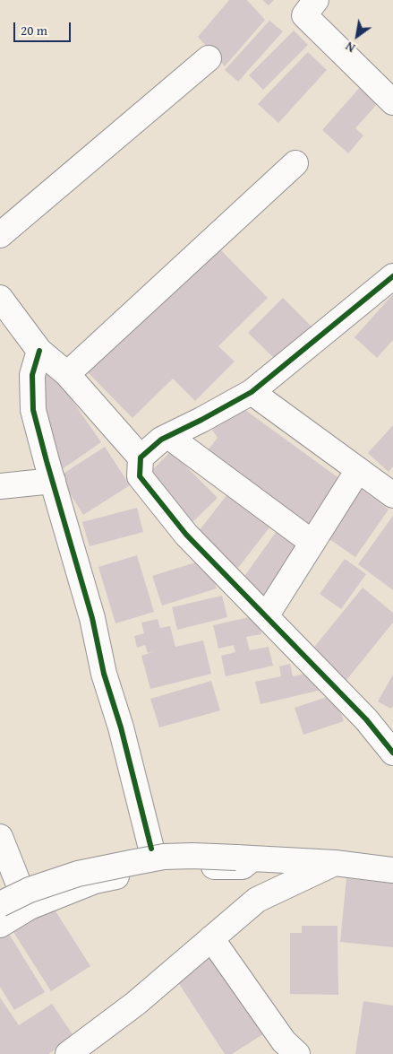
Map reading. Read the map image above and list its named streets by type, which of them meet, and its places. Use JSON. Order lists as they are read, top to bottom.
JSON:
{
  "scale_bar": "20 m",
  "north": "bottom left"
}
